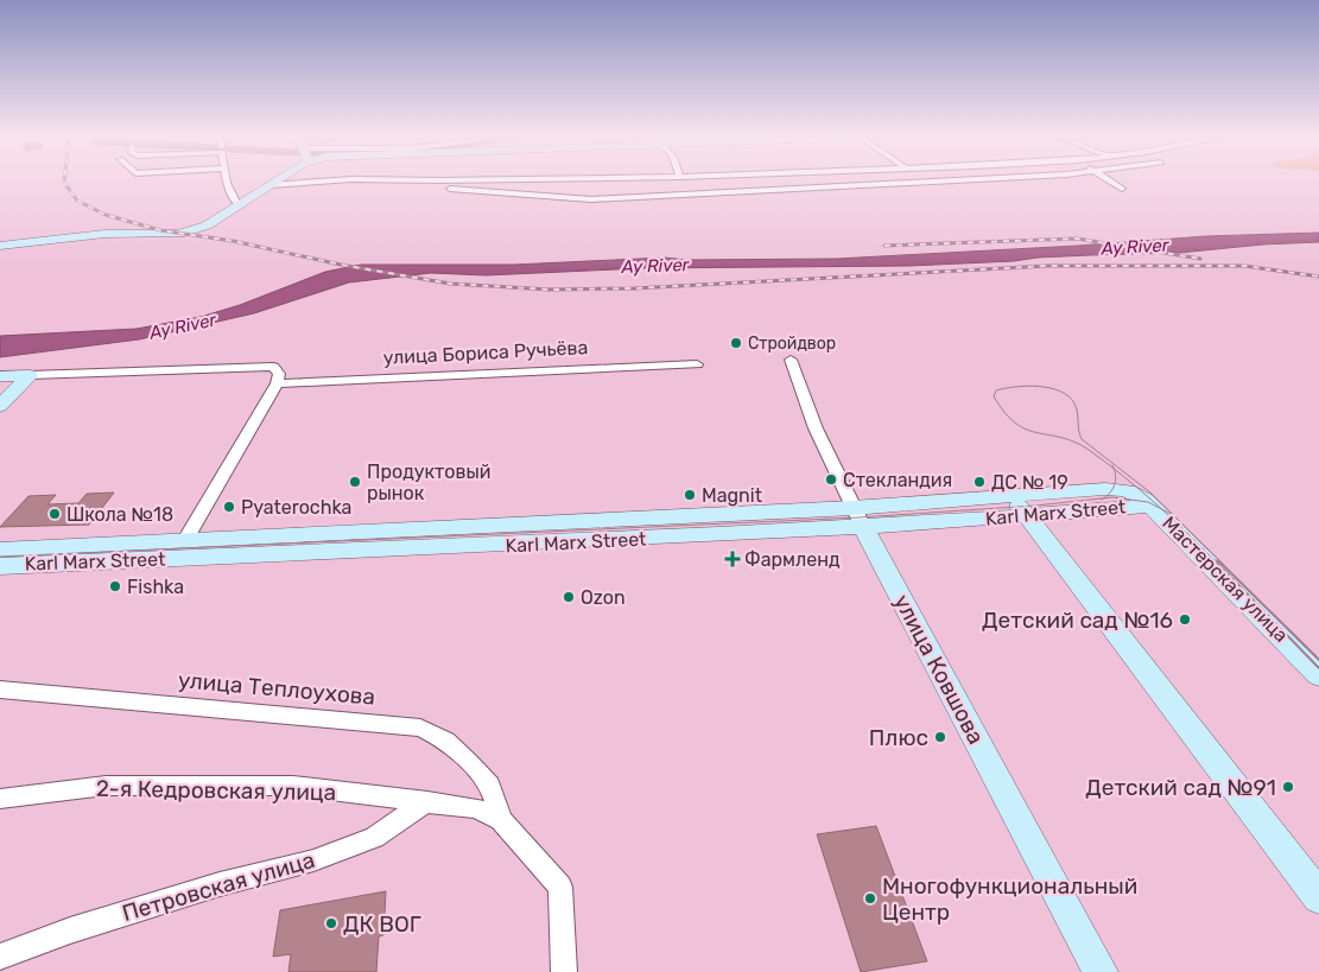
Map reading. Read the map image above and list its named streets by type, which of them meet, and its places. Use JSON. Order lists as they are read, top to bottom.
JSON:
{
  "streets": {
    "main road": ["Karl Marx Street", "Мастерская улица", "улица Ковшова"],
    "street": [
      "улица Бориса Ручьёва",
      "улица Теплоухова",
      "2-я Кедровская улица",
      "Петровская улица"
    ]
  },
  "crossings": [
    ["Karl Marx Street", "Мастерская улица"],
    ["Karl Marx Street", "улица Ковшова"],
    ["улица Теплоухова", "2-я Кедровская улица"],
    ["2-я Кедровская улица", "Петровская улица"]
  ],
  "water": ["Ay River"],
  "places": {
    "other": [
      "Стройдвор",
      "Стекландия",
      "Продуктовый рынок",
      "ДС № 19",
      "Magnit",
      "Pyaterochka",
      "Школа №18",
      "Fishka",
      "Ozon",
      "Детский сад №16",
      "Плюс",
      "Детский сад №91",
      "Многофункциональный Центр",
      "ДК ВОГ"
    ],
    "health": ["Фармленд"]
  }
}
